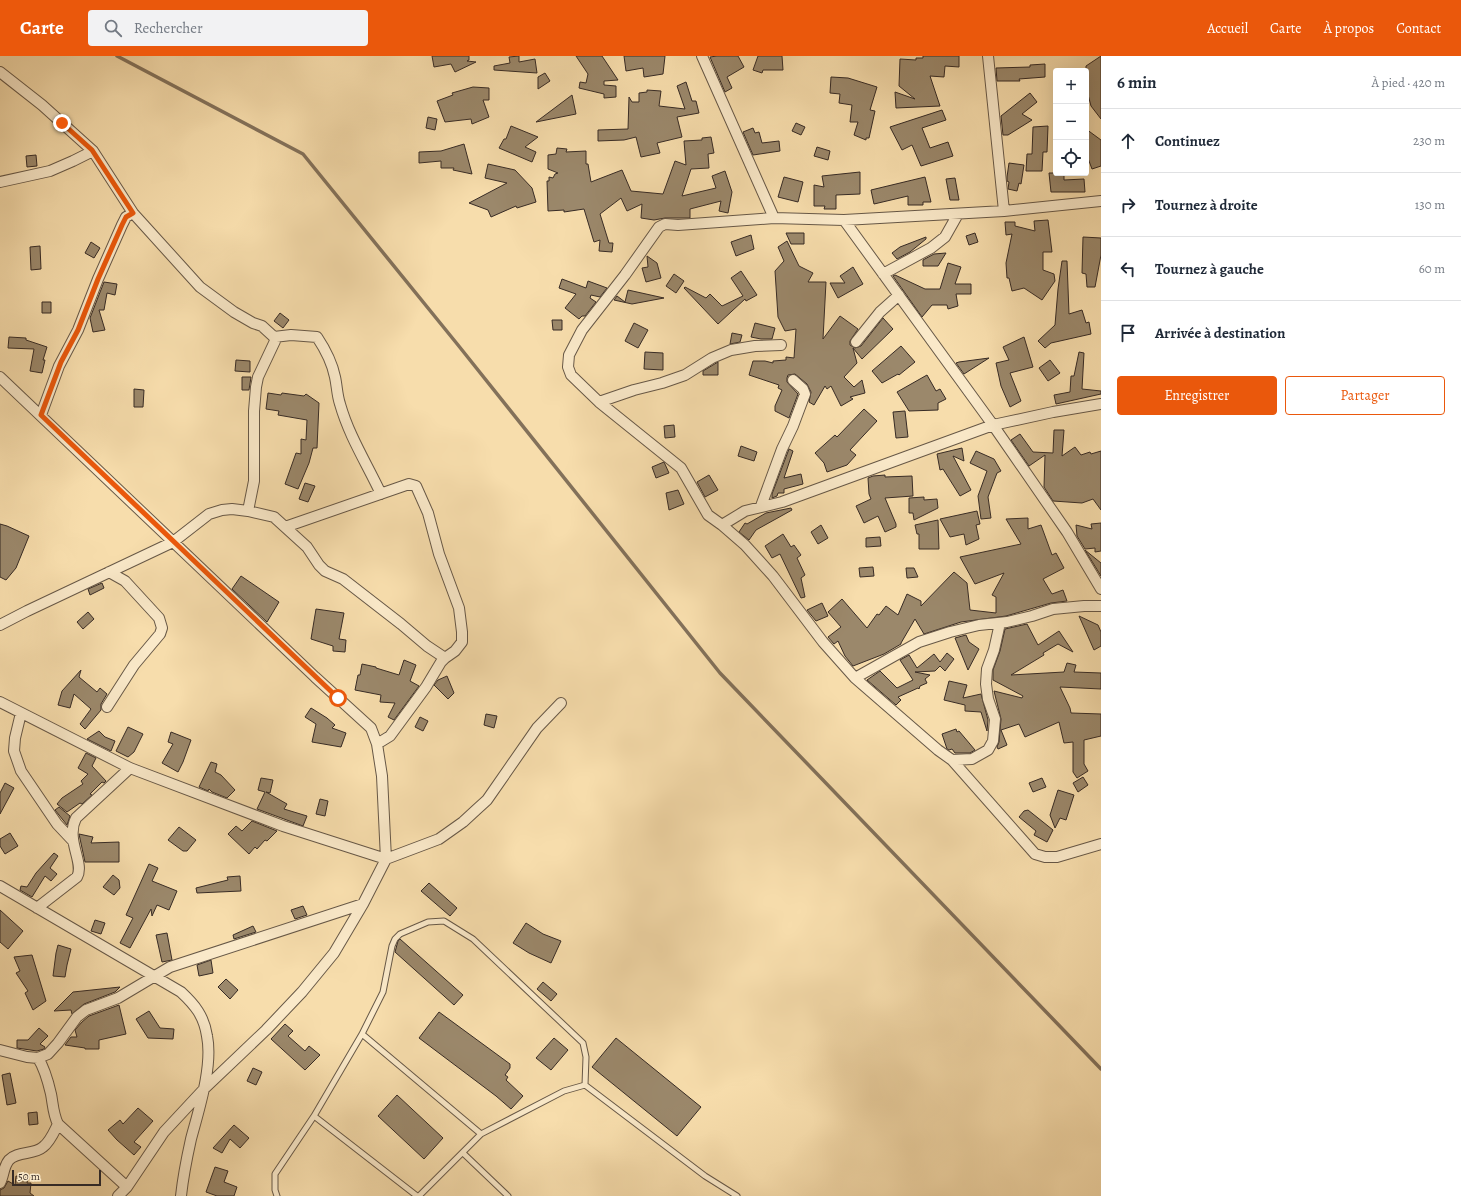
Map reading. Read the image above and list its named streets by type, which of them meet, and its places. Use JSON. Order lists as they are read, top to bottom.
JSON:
{
  "scale_bar": "50 m",
  "page": {
    "header": "Carte",
    "search": "Rechercher",
    "nav": [
      "Accueil",
      "Carte",
      "À propos",
      "Contact"
    ],
    "heading": ["6 min", "À pied · 420 m"],
    "map_buttons": ["+", "−"],
    "list": [
      ["Continuez", "230 m"],
      ["Tournez à droite", "130 m"],
      ["Tournez à gauche", "60 m"],
      "Arrivée à destination"
    ],
    "buttons": ["Enregistrer", "Partager"],
    "scale": "50 m"
  }
}
